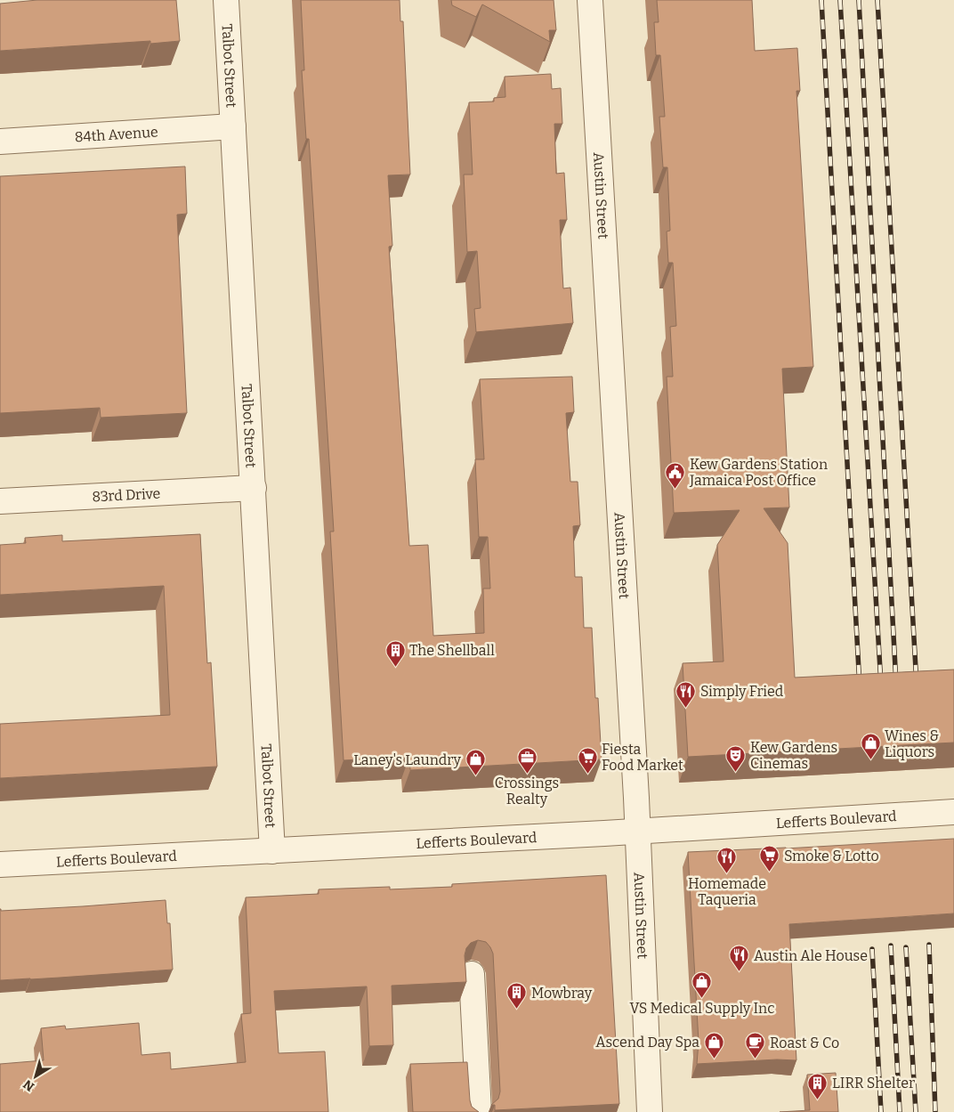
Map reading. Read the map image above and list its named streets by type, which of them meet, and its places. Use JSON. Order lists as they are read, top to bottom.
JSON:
{
  "streets": {
    "street": [
      "Talbot Street",
      "84th Avenue",
      "Austin Street",
      "83rd Drive",
      "Lefferts Boulevard"
    ]
  },
  "crossings": [
    ["Talbot Street", "84th Avenue"],
    ["Talbot Street", "83rd Drive"],
    ["Talbot Street", "Lefferts Boulevard"],
    ["Austin Street", "Lefferts Boulevard"]
  ],
  "places": {
    "public building": ["Kew Gardens Station Jamaica Post Office"],
    "building": ["The Shellball", "Mowbray", "LIRR Shelter"],
    "restaurant": ["Simply Fried", "Homemade Taqueria", "Austin Ale House"],
    "shop": [
      "Wines & Liquors",
      "Laney's Laundry",
      "VS Medical Supply Inc",
      "Ascend Day Spa"
    ],
    "theatre": ["Kew Gardens Cinemas"],
    "office": ["Crossings Realty"],
    "supermarket": ["Fiesta Food Market", "Smoke & Lotto"],
    "cafe": ["Roast & Co"]
  },
  "north": "bottom left"
}
